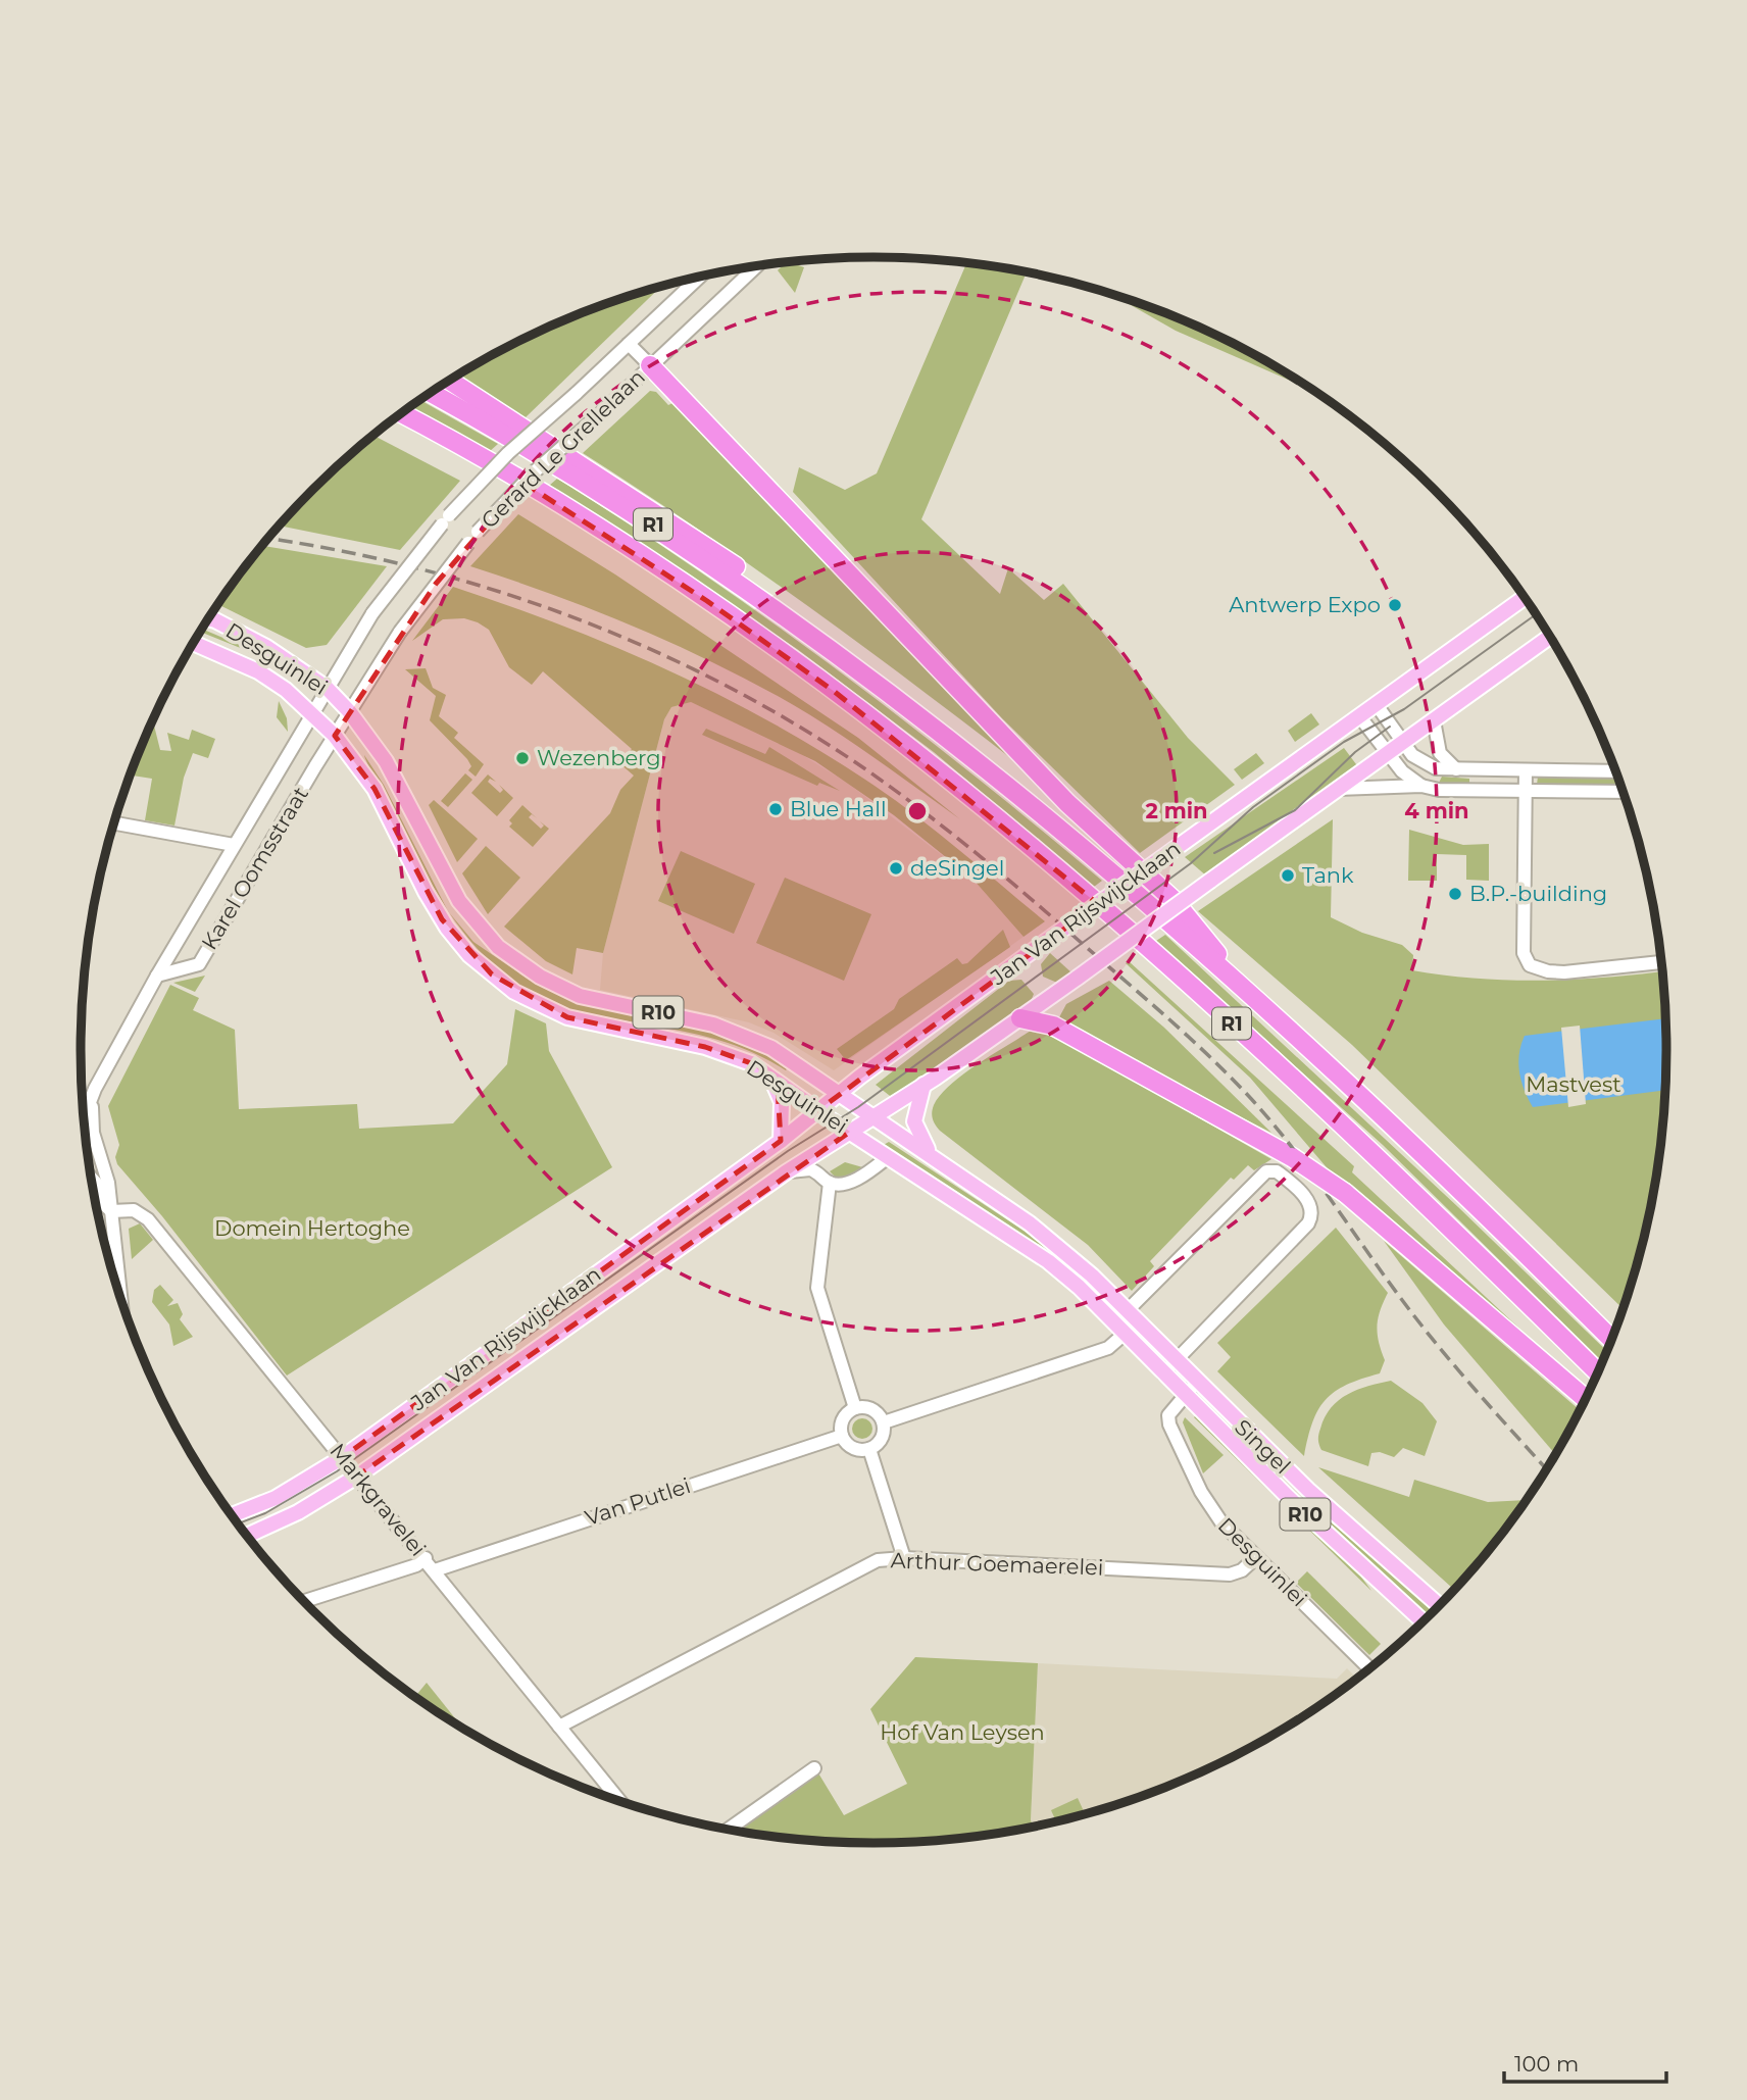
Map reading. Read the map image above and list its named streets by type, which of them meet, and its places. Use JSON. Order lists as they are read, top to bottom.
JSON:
{
  "streets": {
    "highway": ["R1"],
    "main road": [
      "Desguinlei",
      "Jan Van Rijswijcklaan",
      "R10",
      "Singel"
    ],
    "street": [
      "Gerard Le Grellelaan",
      "Karel Oomsstraat",
      "Markgravelei",
      "Van Putlei",
      "Arthur Goemaerelei"
    ]
  },
  "crossings": [
    ["Gerard Le Grellelaan", "Desguinlei"],
    ["Gerard Le Grellelaan", "Karel Oomsstraat"],
    ["Desguinlei", "Karel Oomsstraat"],
    ["Desguinlei", "Jan Van Rijswijcklaan"],
    ["Desguinlei", "Singel"],
    ["Desguinlei", "Arthur Goemaerelei"],
    ["Jan Van Rijswijcklaan", "Markgravelei"],
    ["Markgravelei", "Van Putlei"],
    ["Markgravelei", "Arthur Goemaerelei"]
  ],
  "parks": ["Mastvest", "Domein Hertoghe", "Hof Van Leysen"],
  "places": [
    "Antwerp Expo",
    "Wezenberg",
    "Blue Hall",
    "deSingel",
    "Tank",
    "B.P.-building"
  ],
  "scale_bar": "100 m",
  "rings": ["2 min", "4 min"]
}
